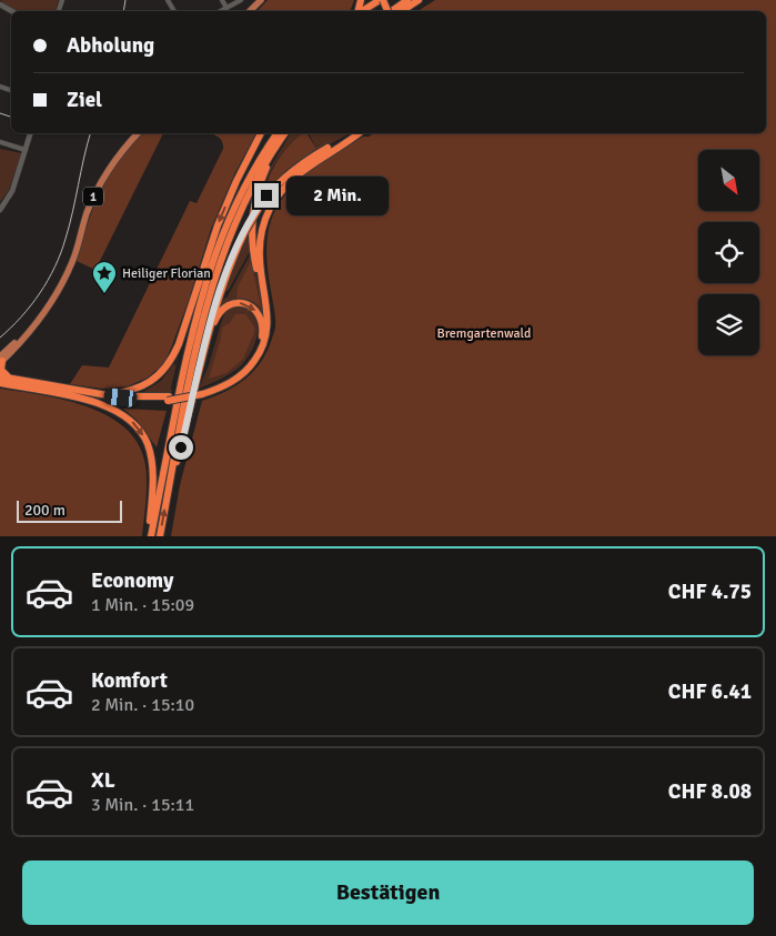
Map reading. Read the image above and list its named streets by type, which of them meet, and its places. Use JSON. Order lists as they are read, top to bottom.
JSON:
{
  "streets": {
    "main road": ["1"]
  },
  "parks": ["Bremgartenwald"],
  "places": {
    "place": ["Heiliger Florian"]
  },
  "scale_bar": "200 m",
  "north": "bottom right",
  "page": {
    "banner": ["Abholung", "Ziel"],
    "bubble": "2 Min.",
    "scale": "200 m",
    "list": [
      {
        "name": "Economy",
        "note": "1 Min. · 15:09",
        "value": "CHF 4.75"
      },
      {
        "name": "Komfort",
        "note": "2 Min. · 15:10",
        "value": "CHF 6.41"
      },
      {
        "name": "XL",
        "note": "3 Min. · 15:11",
        "value": "CHF 8.08"
      }
    ],
    "buttons": "Bestätigen"
  }
}
